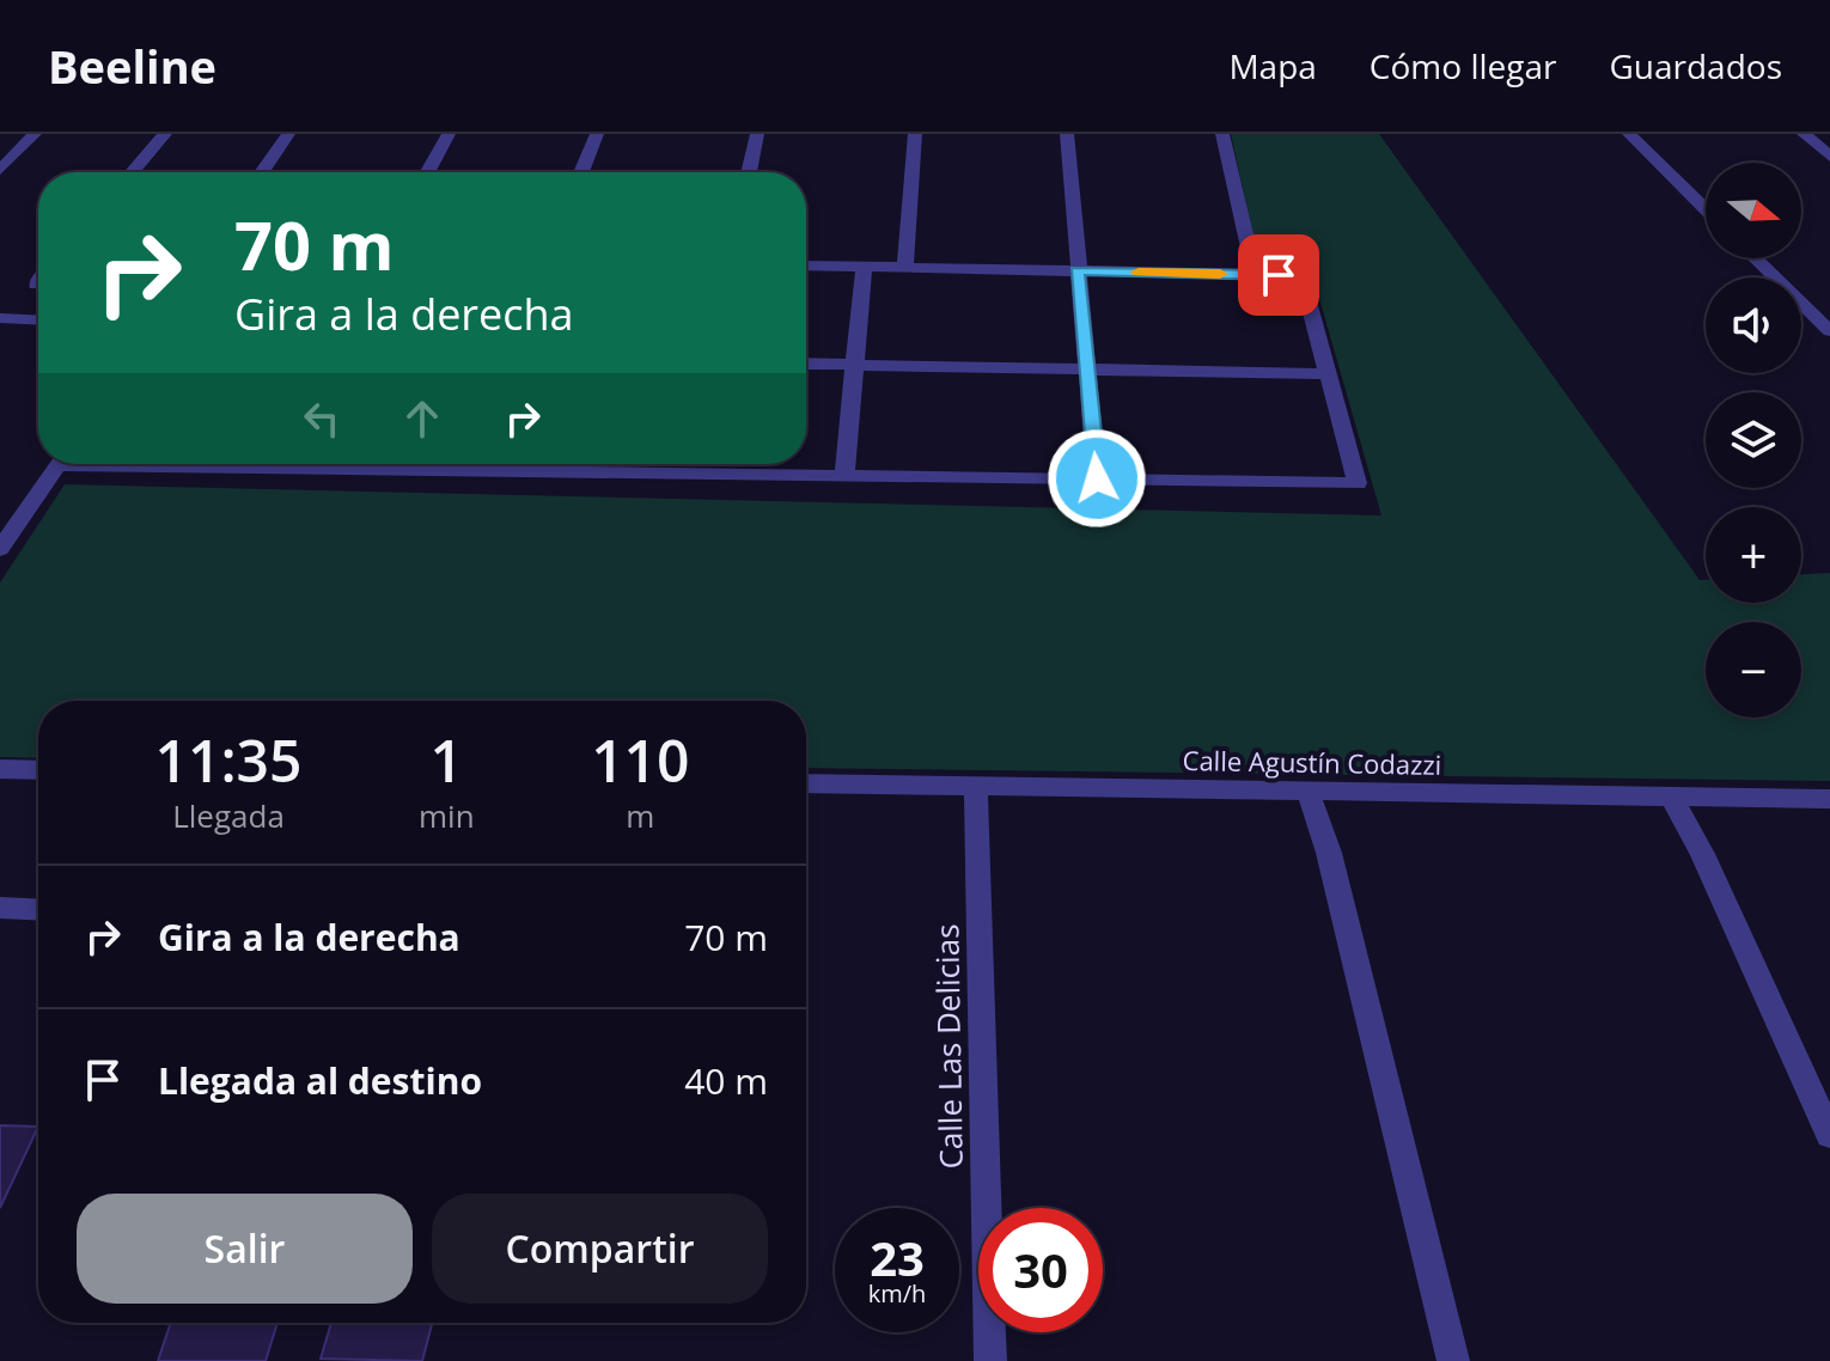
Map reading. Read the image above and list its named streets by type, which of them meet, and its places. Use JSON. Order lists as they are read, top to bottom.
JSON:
{
  "streets": {
    "street": ["Calle Agustín Codazzi", "Calle Las Delicias"]
  },
  "crossings": [
    ["Calle Agustín Codazzi", "Calle Las Delicias"]
  ],
  "north": "right",
  "page": {
    "header": "Beeline",
    "nav": ["Mapa", "Cómo llegar", "Guardados"],
    "map_buttons": ["+", "−"],
    "turn": ["70 m", "Gira a la derecha"],
    "eta": [
      "11:35",
      "Llegada",
      "1",
      "min",
      "110",
      "m"
    ],
    "list": [
      {
        "name": "Gira a la derecha",
        "value": "70 m"
      },
      {
        "name": "Llegada al destino",
        "value": "40 m"
      }
    ],
    "buttons": ["Salir", "Compartir"],
    "speed": "23 km/h",
    "limit": "30"
  }
}
